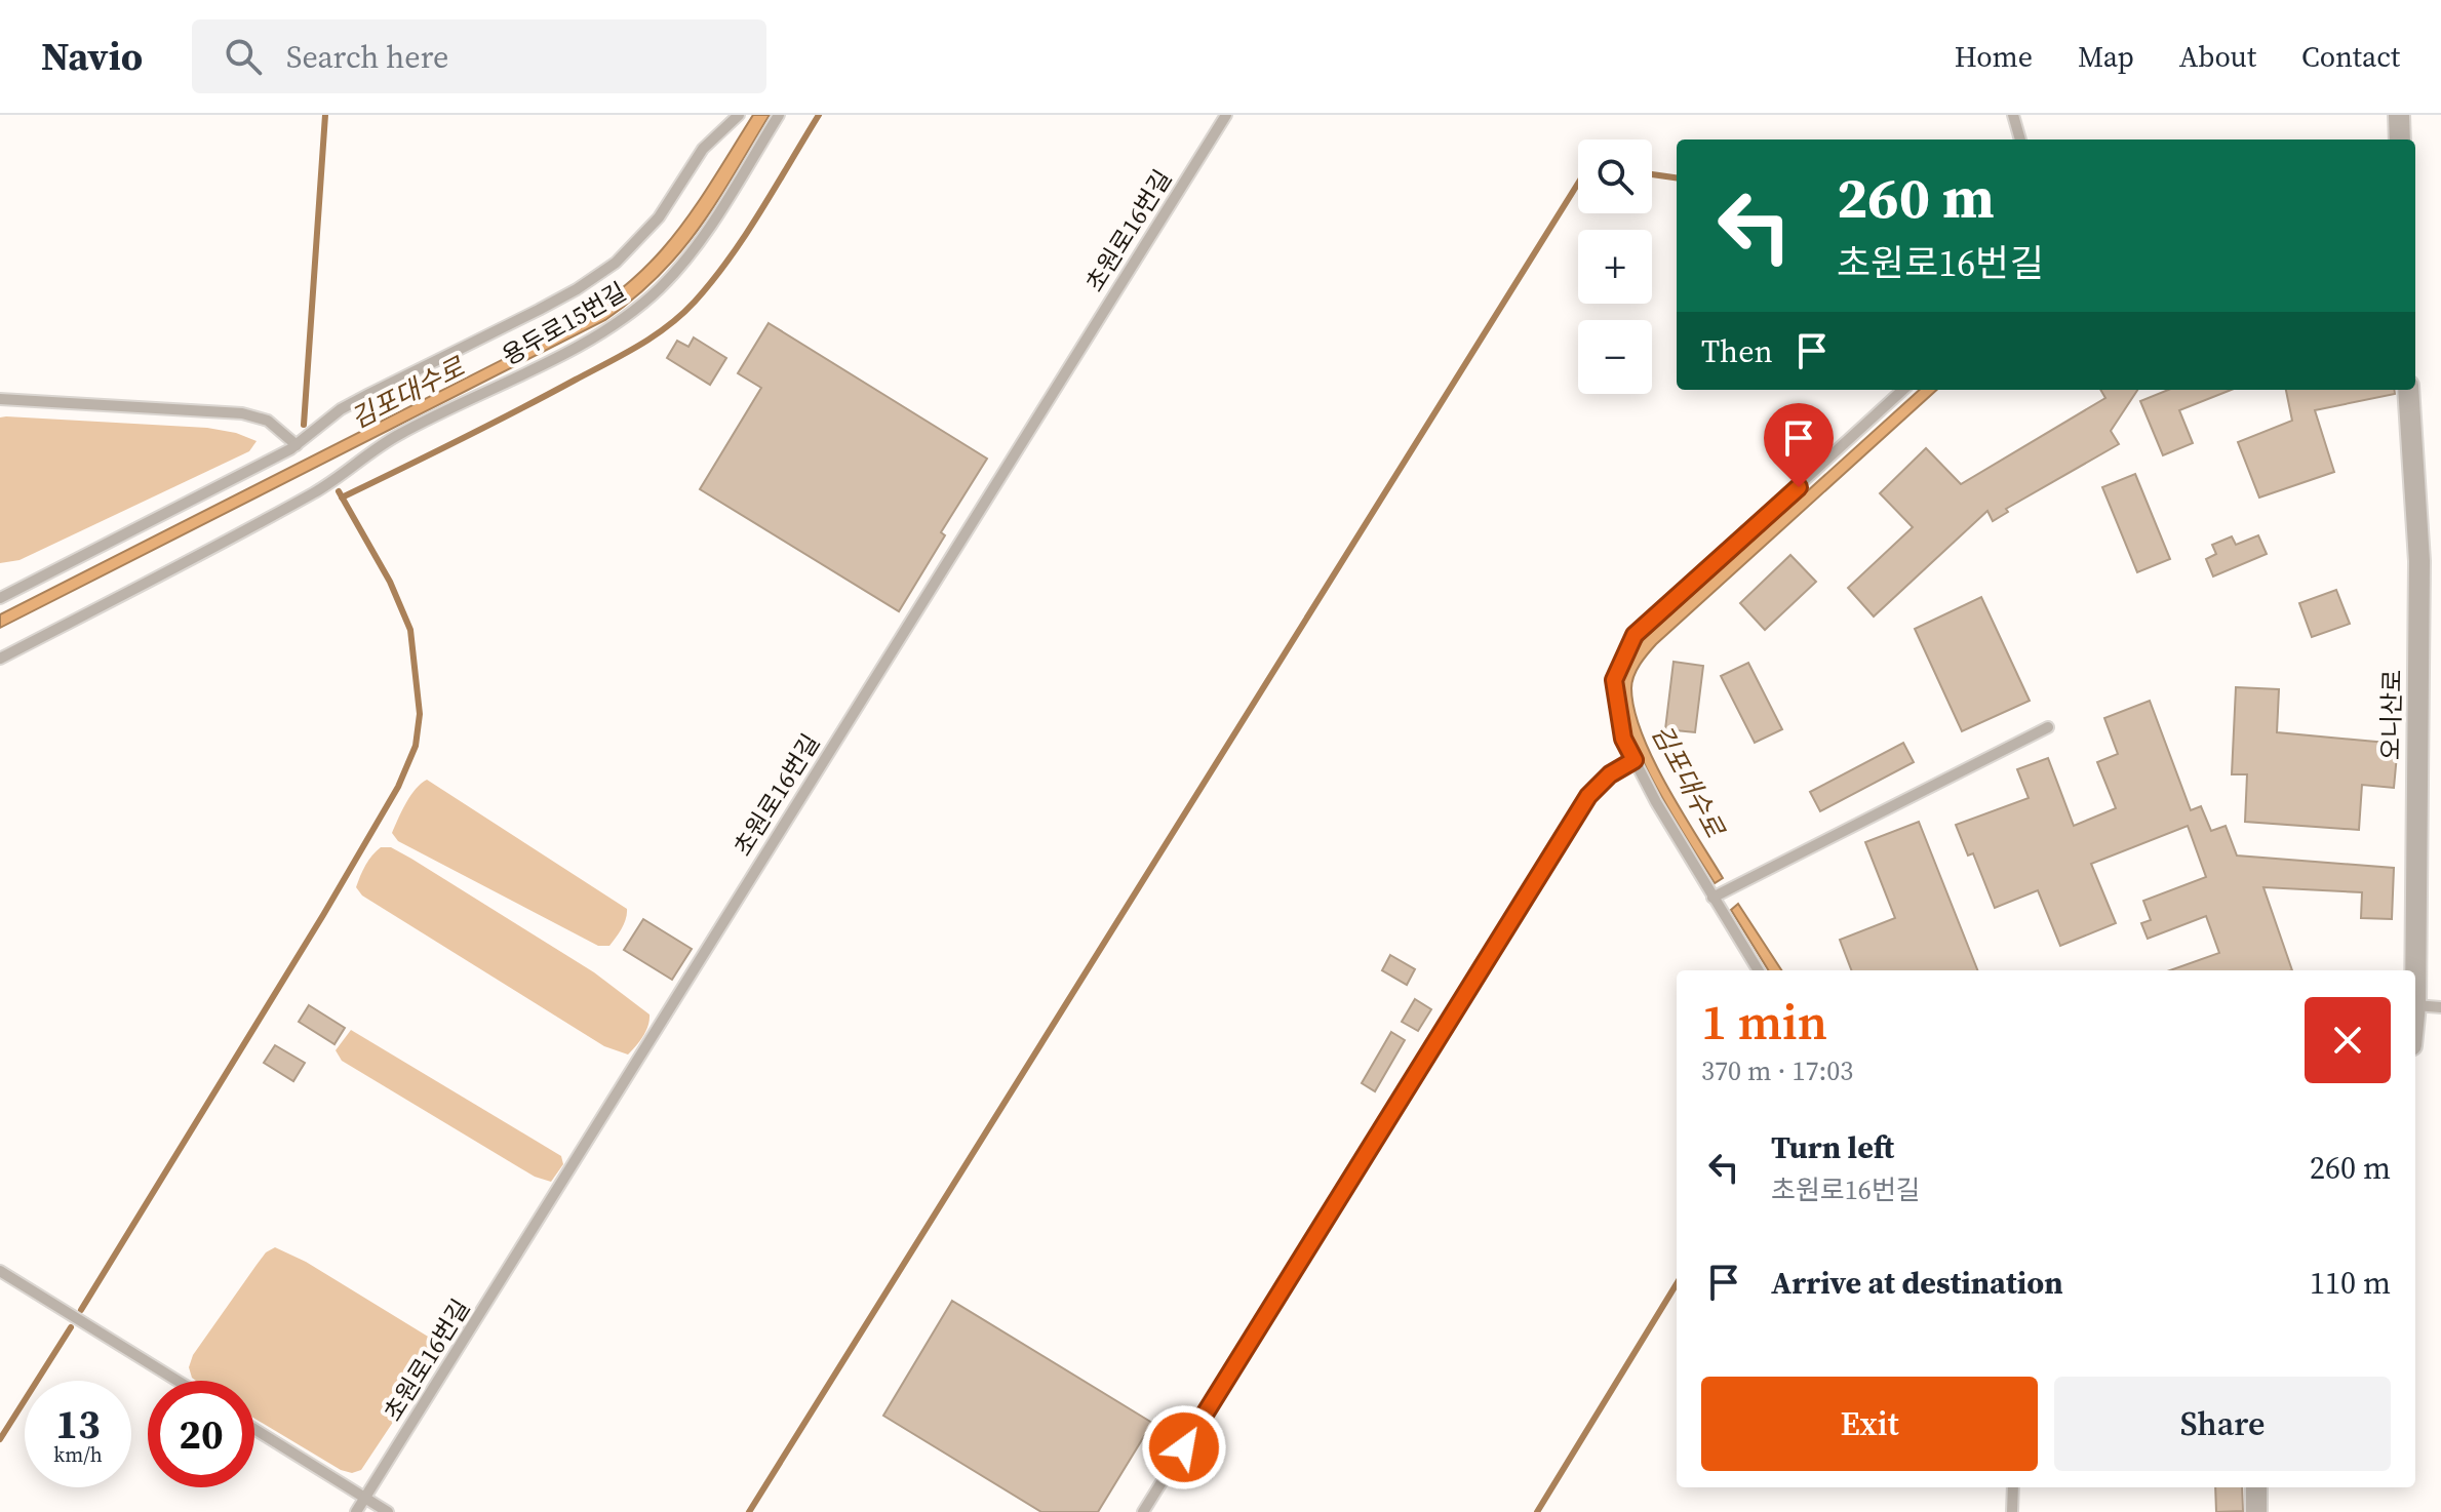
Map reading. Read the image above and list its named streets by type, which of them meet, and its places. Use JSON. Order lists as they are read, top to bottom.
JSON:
{
  "streets": {
    "street": ["오니산로"],
    "lane": ["초원로16번길", "용두로15번길"]
  },
  "water": ["김포대수로"],
  "page": {
    "header": "Navio",
    "search": "Search here",
    "nav": [
      "Home",
      "Map",
      "About",
      "Contact"
    ],
    "map_buttons": ["+", "−"],
    "turn": ["260 m", "초원로16번길"],
    "then": "Then",
    "heading": ["1 min", "370 m · 17:03"],
    "list": [
      {
        "name": "Turn left",
        "note": "초원로16번길",
        "value": "260 m"
      },
      {
        "name": "Arrive at destination",
        "value": "110 m"
      }
    ],
    "buttons": ["Exit", "Share"],
    "speed": "13 km/h",
    "limit": "20"
  }
}
